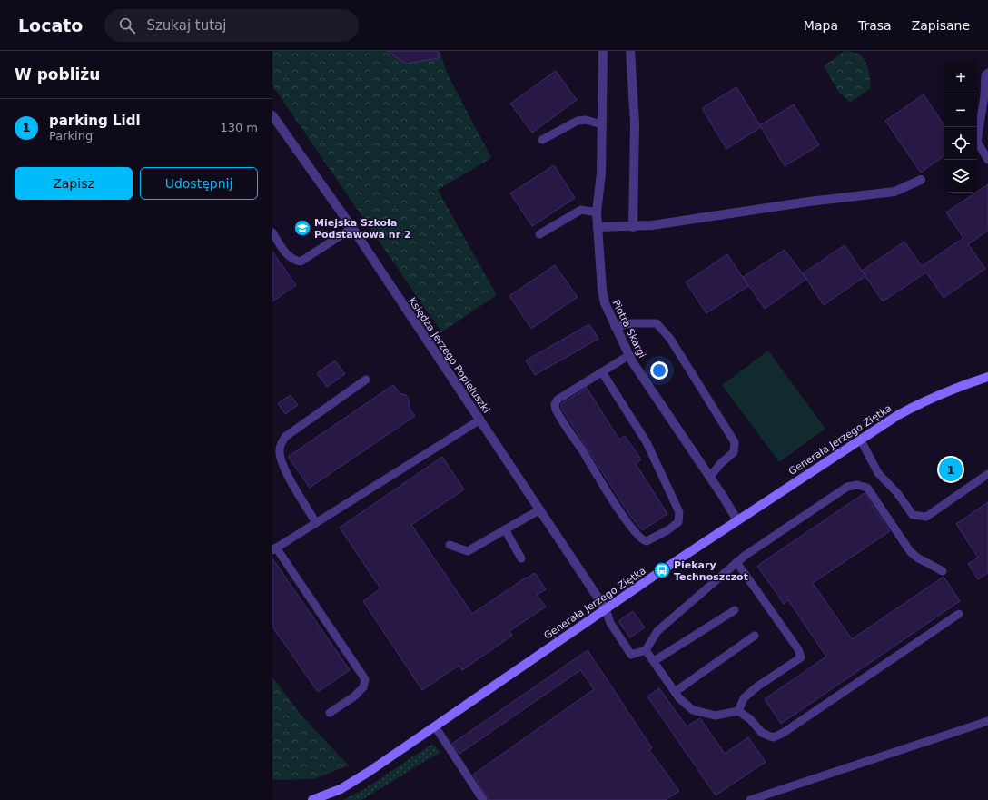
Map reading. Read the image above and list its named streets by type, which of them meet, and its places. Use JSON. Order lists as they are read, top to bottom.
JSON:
{
  "streets": {
    "street": ["Piotra Skargi", "Księdza Jerzego Popiełuszki", "Generała Jerzego Ziętka"]
  },
  "crossings": [
    ["Piotra Skargi", "Generała Jerzego Ziętka"],
    ["Księdza Jerzego Popiełuszki", "Generała Jerzego Ziętka"]
  ],
  "places": {
    "school or university": ["Miejska Szkoła Podstawowa nr 2"],
    "bus stop": ["Piekary Technoszczot"]
  },
  "page": {
    "header": "Locato",
    "search": "Szukaj tutaj",
    "nav": ["Mapa", "Trasa", "Zapisane"],
    "heading": "W pobliżu",
    "map_buttons": ["+", "−"],
    "list": [
      {
        "mark": "1",
        "name": "parking Lidl",
        "note": "Parking",
        "value": "130 m"
      }
    ],
    "buttons": ["Zapisz", "Udostępnij"],
    "pins": "1"
  }
}
